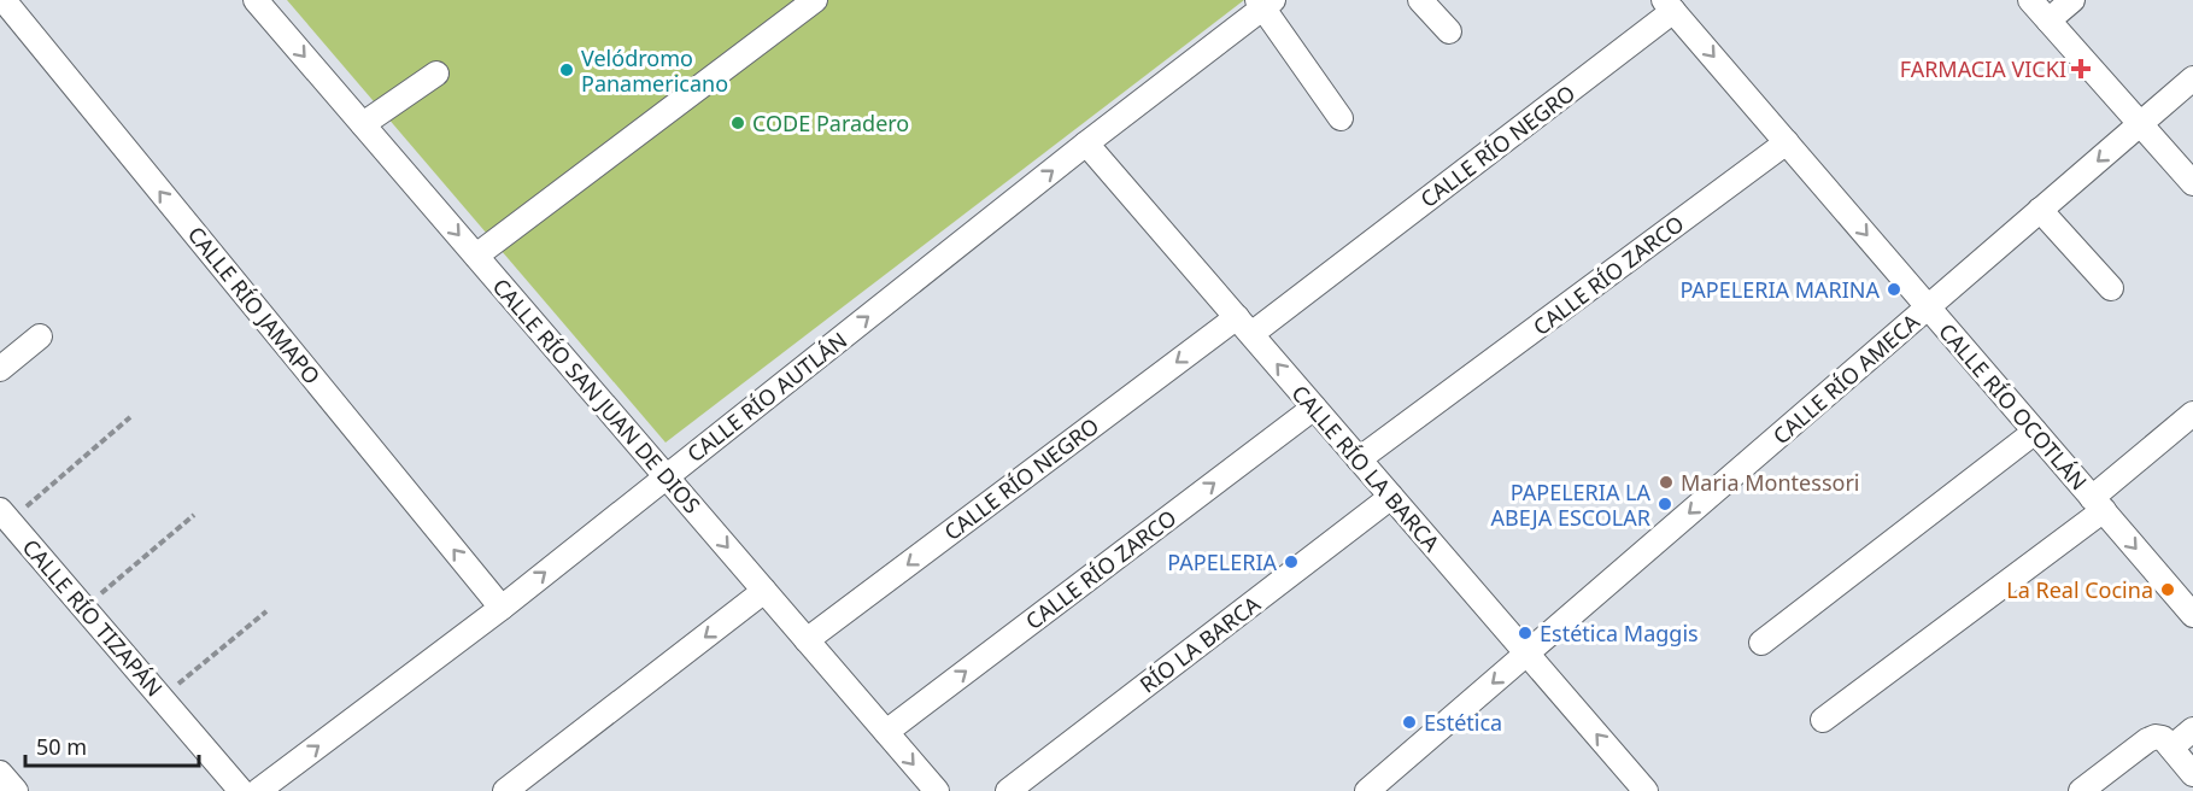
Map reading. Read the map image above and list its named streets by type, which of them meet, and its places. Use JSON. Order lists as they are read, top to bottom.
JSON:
{
  "streets": {
    "street": [
      "CALLE RÍO NEGRO",
      "CALLE RÍO ZARCO",
      "CALLE RÍO JAMAPO",
      "CALLE RÍO AMECA",
      "CALLE RÍO SAN JUAN DE DIOS",
      "CALLE RÍO AUTLÁN",
      "CALLE RÍO OCOTLÁN",
      "CALLE RÍO LA BARCA",
      "CALLE RÍO TIZAPÁN",
      "RÍO LA BARCA"
    ]
  },
  "crossings": [
    ["CALLE RÍO NEGRO", "CALLE RÍO SAN JUAN DE DIOS"],
    ["CALLE RÍO NEGRO", "CALLE RÍO OCOTLÁN"],
    ["CALLE RÍO NEGRO", "CALLE RÍO LA BARCA"],
    ["CALLE RÍO ZARCO", "CALLE RÍO SAN JUAN DE DIOS"],
    ["CALLE RÍO ZARCO", "CALLE RÍO OCOTLÁN"],
    ["CALLE RÍO ZARCO", "CALLE RÍO LA BARCA"],
    ["CALLE RÍO JAMAPO", "CALLE RÍO AUTLÁN"],
    ["CALLE RÍO AMECA", "CALLE RÍO OCOTLÁN"],
    ["CALLE RÍO AMECA", "CALLE RÍO LA BARCA"],
    ["CALLE RÍO SAN JUAN DE DIOS", "CALLE RÍO AUTLÁN"],
    ["CALLE RÍO AUTLÁN", "CALLE RÍO LA BARCA"],
    ["CALLE RÍO LA BARCA", "RÍO LA BARCA"]
  ],
  "one_way": [
    "CALLE RÍO NEGRO",
    "CALLE RÍO ZARCO",
    "CALLE RÍO JAMAPO",
    "CALLE RÍO SAN JUAN DE DIOS",
    "CALLE RÍO OCOTLÁN"
  ],
  "places": {
    "health": ["FARMACIA VICKI"],
    "other": [
      "Velódromo Panamericano",
      "CODE Paradero",
      "PAPELERIA MARINA",
      "Maria Montessori",
      "PAPELERIA LA ABEJA ESCOLAR",
      "PAPELERIA",
      "La Real Cocina",
      "Estética Maggis",
      "Estética"
    ]
  },
  "scale_bar": "50 m"
}
